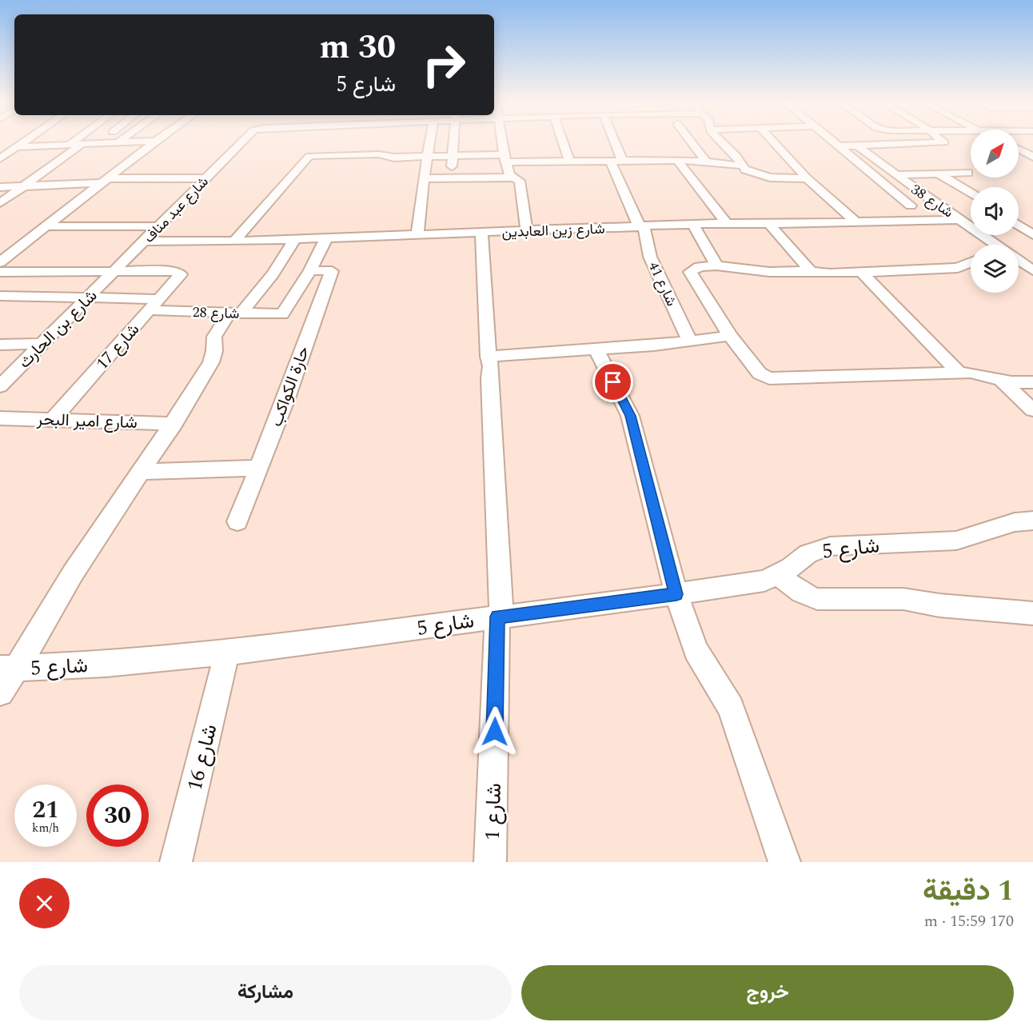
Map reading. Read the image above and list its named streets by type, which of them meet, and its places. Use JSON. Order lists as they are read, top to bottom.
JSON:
{
  "streets": {
    "street": [
      "شارع 38",
      "شارع عبد مناف",
      "شارع زين العابدين",
      "شارع 41",
      "شارع 28",
      "شارع بن الحارث",
      "شارع 17",
      "حارة الكواكب",
      "شارع امير البحر",
      "شارع 5",
      "شارع 16",
      "شارع 1"
    ]
  },
  "crossings": [
    ["شارع 38", "شارع زين العابدين"],
    ["شارع عبد مناف", "شارع زين العابدين"],
    ["شارع عبد مناف", "شارع بن الحارث"],
    ["شارع عبد مناف", "شارع 17"],
    ["شارع زين العابدين", "شارع 41"],
    ["شارع زين العابدين", "شارع 1"],
    ["شارع 28", "شارع بن الحارث"],
    ["شارع 28", "شارع 17"],
    ["شارع 28", "حارة الكواكب"],
    ["شارع بن الحارث", "شارع 17"],
    ["شارع 17", "شارع امير البحر"],
    ["شارع 5", "شارع 16"],
    ["شارع 5", "شارع 1"]
  ],
  "north": "top right",
  "page": {
    "turn": ["30 m", "شارع 5"],
    "speed": "21 km/h",
    "limit": "30",
    "heading": ["1 دقيقة", "170 m · 15:59"],
    "buttons": ["خروج", "مشاركة"]
  }
}
